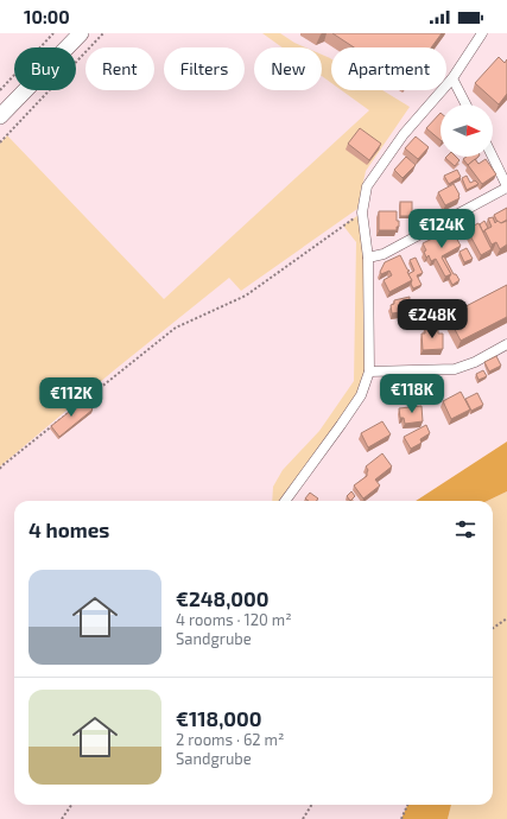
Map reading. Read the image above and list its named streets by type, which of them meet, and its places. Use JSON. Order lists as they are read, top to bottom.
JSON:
{
  "north": "right",
  "page": {
    "status": "10:00",
    "chip": [
      "Buy",
      "Rent",
      "Filters",
      "New",
      "Apartment"
    ],
    "price": [
      "€124K",
      "€248K",
      "€118K",
      "€112K"
    ],
    "heading": "4 homes",
    "list": [
      {
        "name": "€248,000",
        "note": "4 rooms · 120 m² · Sandgrube"
      },
      {
        "name": "€118,000",
        "note": "2 rooms · 62 m² · Sandgrube"
      }
    ]
  }
}
